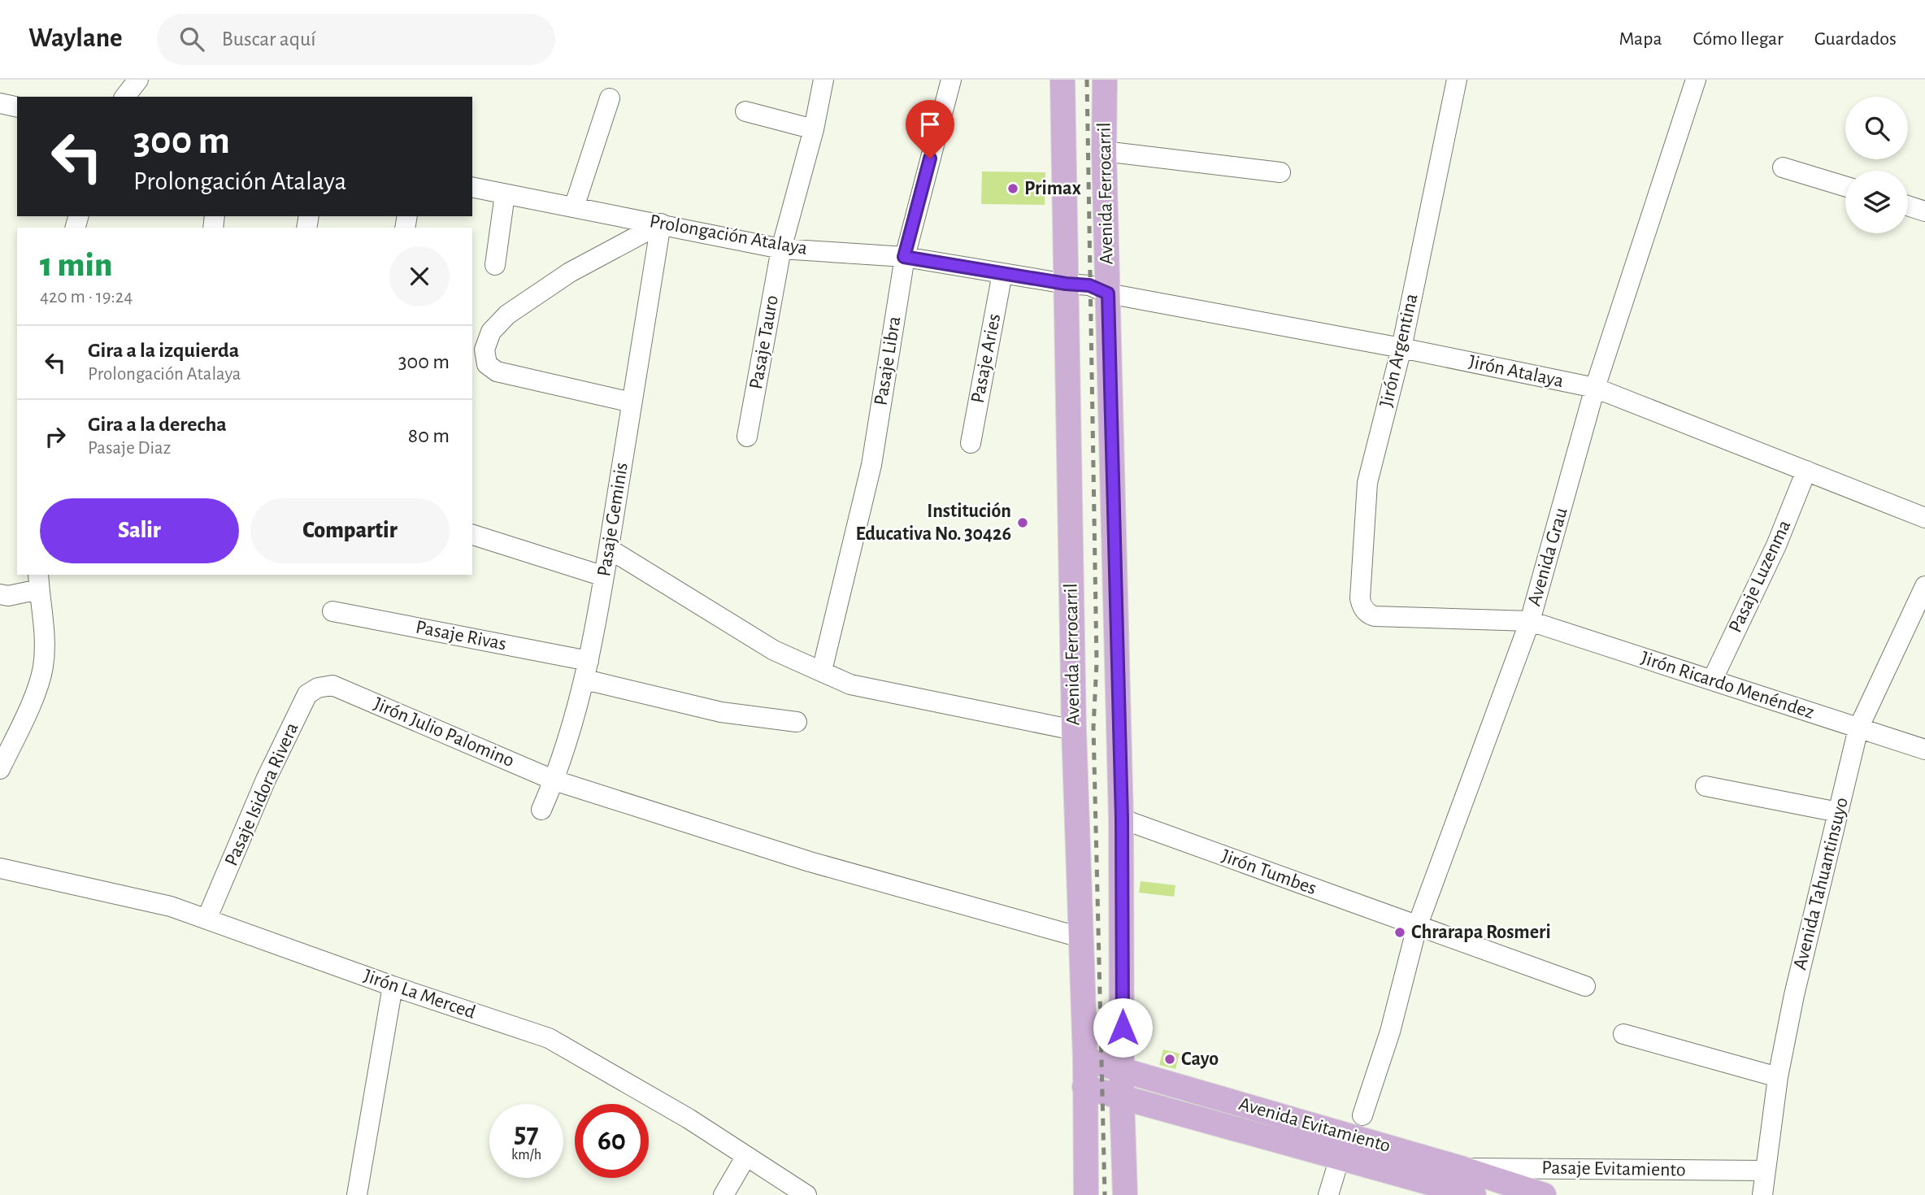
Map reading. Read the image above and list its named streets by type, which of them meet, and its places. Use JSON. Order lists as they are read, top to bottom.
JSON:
{
  "streets": {
    "main road": ["Avenida Ferrocarril", "Avenida Evitamiento"],
    "street": [
      "Prolongación Atalaya",
      "Pasaje Tauro",
      "Jirón Argentina",
      "Pasaje Aries",
      "Pasaje Libra",
      "Jirón Atalaya",
      "Pasaje Geminis",
      "Avenida Grau",
      "Pasaje Luzenma",
      "Pasaje Rivas",
      "Jirón Ricardo Menéndez",
      "Jirón Julio Palomino",
      "Pasaje Isidora Rivera",
      "Jirón Tumbes",
      "Avenida Tahuantinsuyo",
      "Jirón La Merced",
      "Pasaje Evitamiento"
    ]
  },
  "crossings": [
    ["Avenida Ferrocarril", "Prolongación Atalaya"],
    ["Avenida Ferrocarril", "Jirón Atalaya"],
    ["Avenida Ferrocarril", "Jirón Julio Palomino"],
    ["Avenida Ferrocarril", "Jirón Tumbes"],
    ["Avenida Ferrocarril", "Avenida Evitamiento"],
    ["Prolongación Atalaya", "Pasaje Tauro"],
    ["Prolongación Atalaya", "Pasaje Aries"],
    ["Prolongación Atalaya", "Pasaje Libra"],
    ["Prolongación Atalaya", "Jirón Atalaya"],
    ["Prolongación Atalaya", "Pasaje Geminis"],
    ["Jirón Argentina", "Jirón Atalaya"],
    ["Jirón Argentina", "Jirón Ricardo Menéndez"],
    ["Jirón Atalaya", "Avenida Grau"],
    ["Jirón Atalaya", "Pasaje Luzenma"],
    ["Pasaje Geminis", "Pasaje Rivas"],
    ["Pasaje Geminis", "Jirón Julio Palomino"],
    ["Avenida Grau", "Jirón Ricardo Menéndez"],
    ["Avenida Grau", "Jirón Tumbes"],
    ["Pasaje Luzenma", "Jirón Ricardo Menéndez"],
    ["Jirón Ricardo Menéndez", "Avenida Tahuantinsuyo"],
    ["Jirón Julio Palomino", "Pasaje Isidora Rivera"],
    ["Pasaje Isidora Rivera", "Jirón La Merced"],
    ["Avenida Tahuantinsuyo", "Pasaje Evitamiento"],
    ["Avenida Evitamiento", "Pasaje Evitamiento"]
  ],
  "places": [
    "Primax",
    "Institución Educativa No. 30426",
    "Chrarapa Rosmeri",
    "Cayo"
  ],
  "page": {
    "header": "Waylane",
    "search": "Buscar aquí",
    "nav": ["Mapa", "Cómo llegar", "Guardados"],
    "turn": ["300 m", "Prolongación Atalaya"],
    "heading": ["1 min", "420 m · 19:24"],
    "list": [
      {
        "name": "Gira a la izquierda",
        "note": "Prolongación Atalaya",
        "value": "300 m"
      },
      {
        "name": "Gira a la derecha",
        "note": "Pasaje Diaz",
        "value": "80 m"
      }
    ],
    "buttons": ["Salir", "Compartir"],
    "speed": "57 km/h",
    "limit": "60"
  }
}
